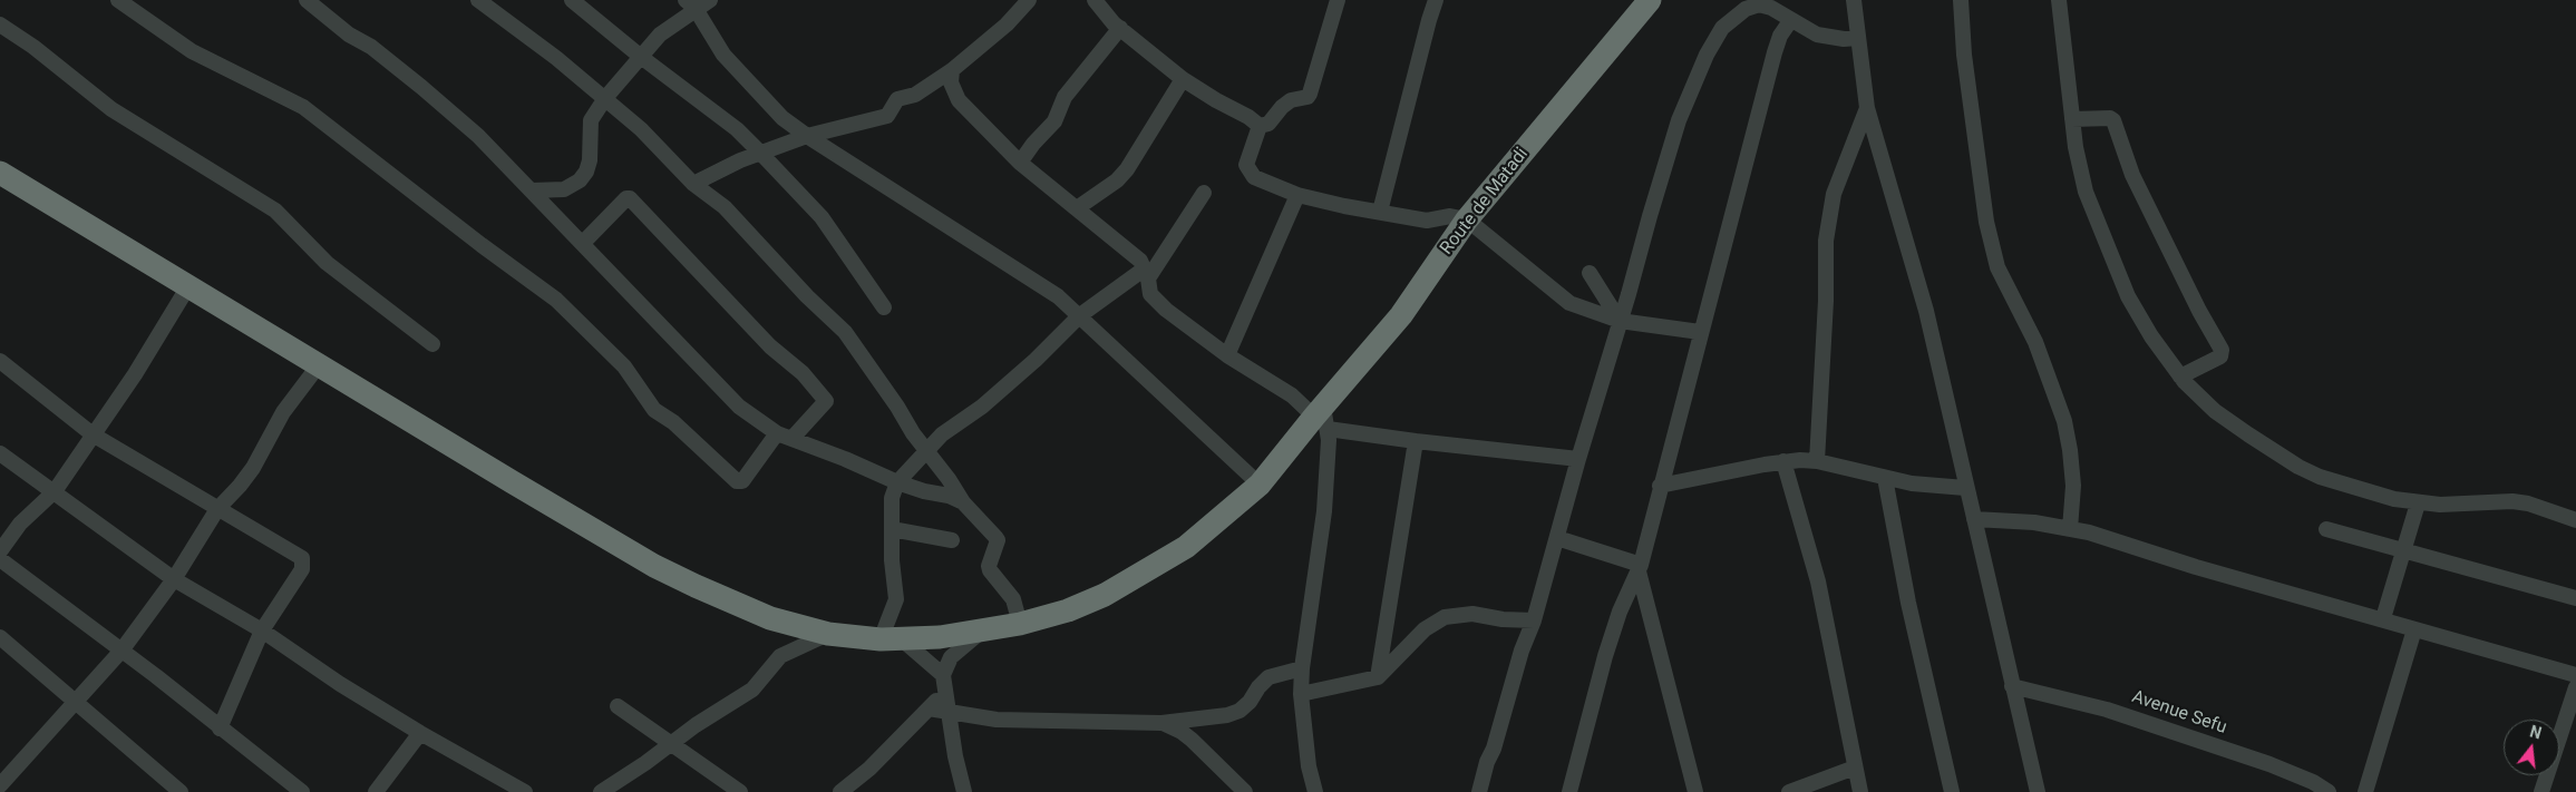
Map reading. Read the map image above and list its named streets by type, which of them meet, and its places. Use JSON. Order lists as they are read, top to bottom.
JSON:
{
  "streets": {
    "highway": ["Route de Matadi"],
    "street": ["Avenue Sefu"]
  },
  "north": "top"
}
